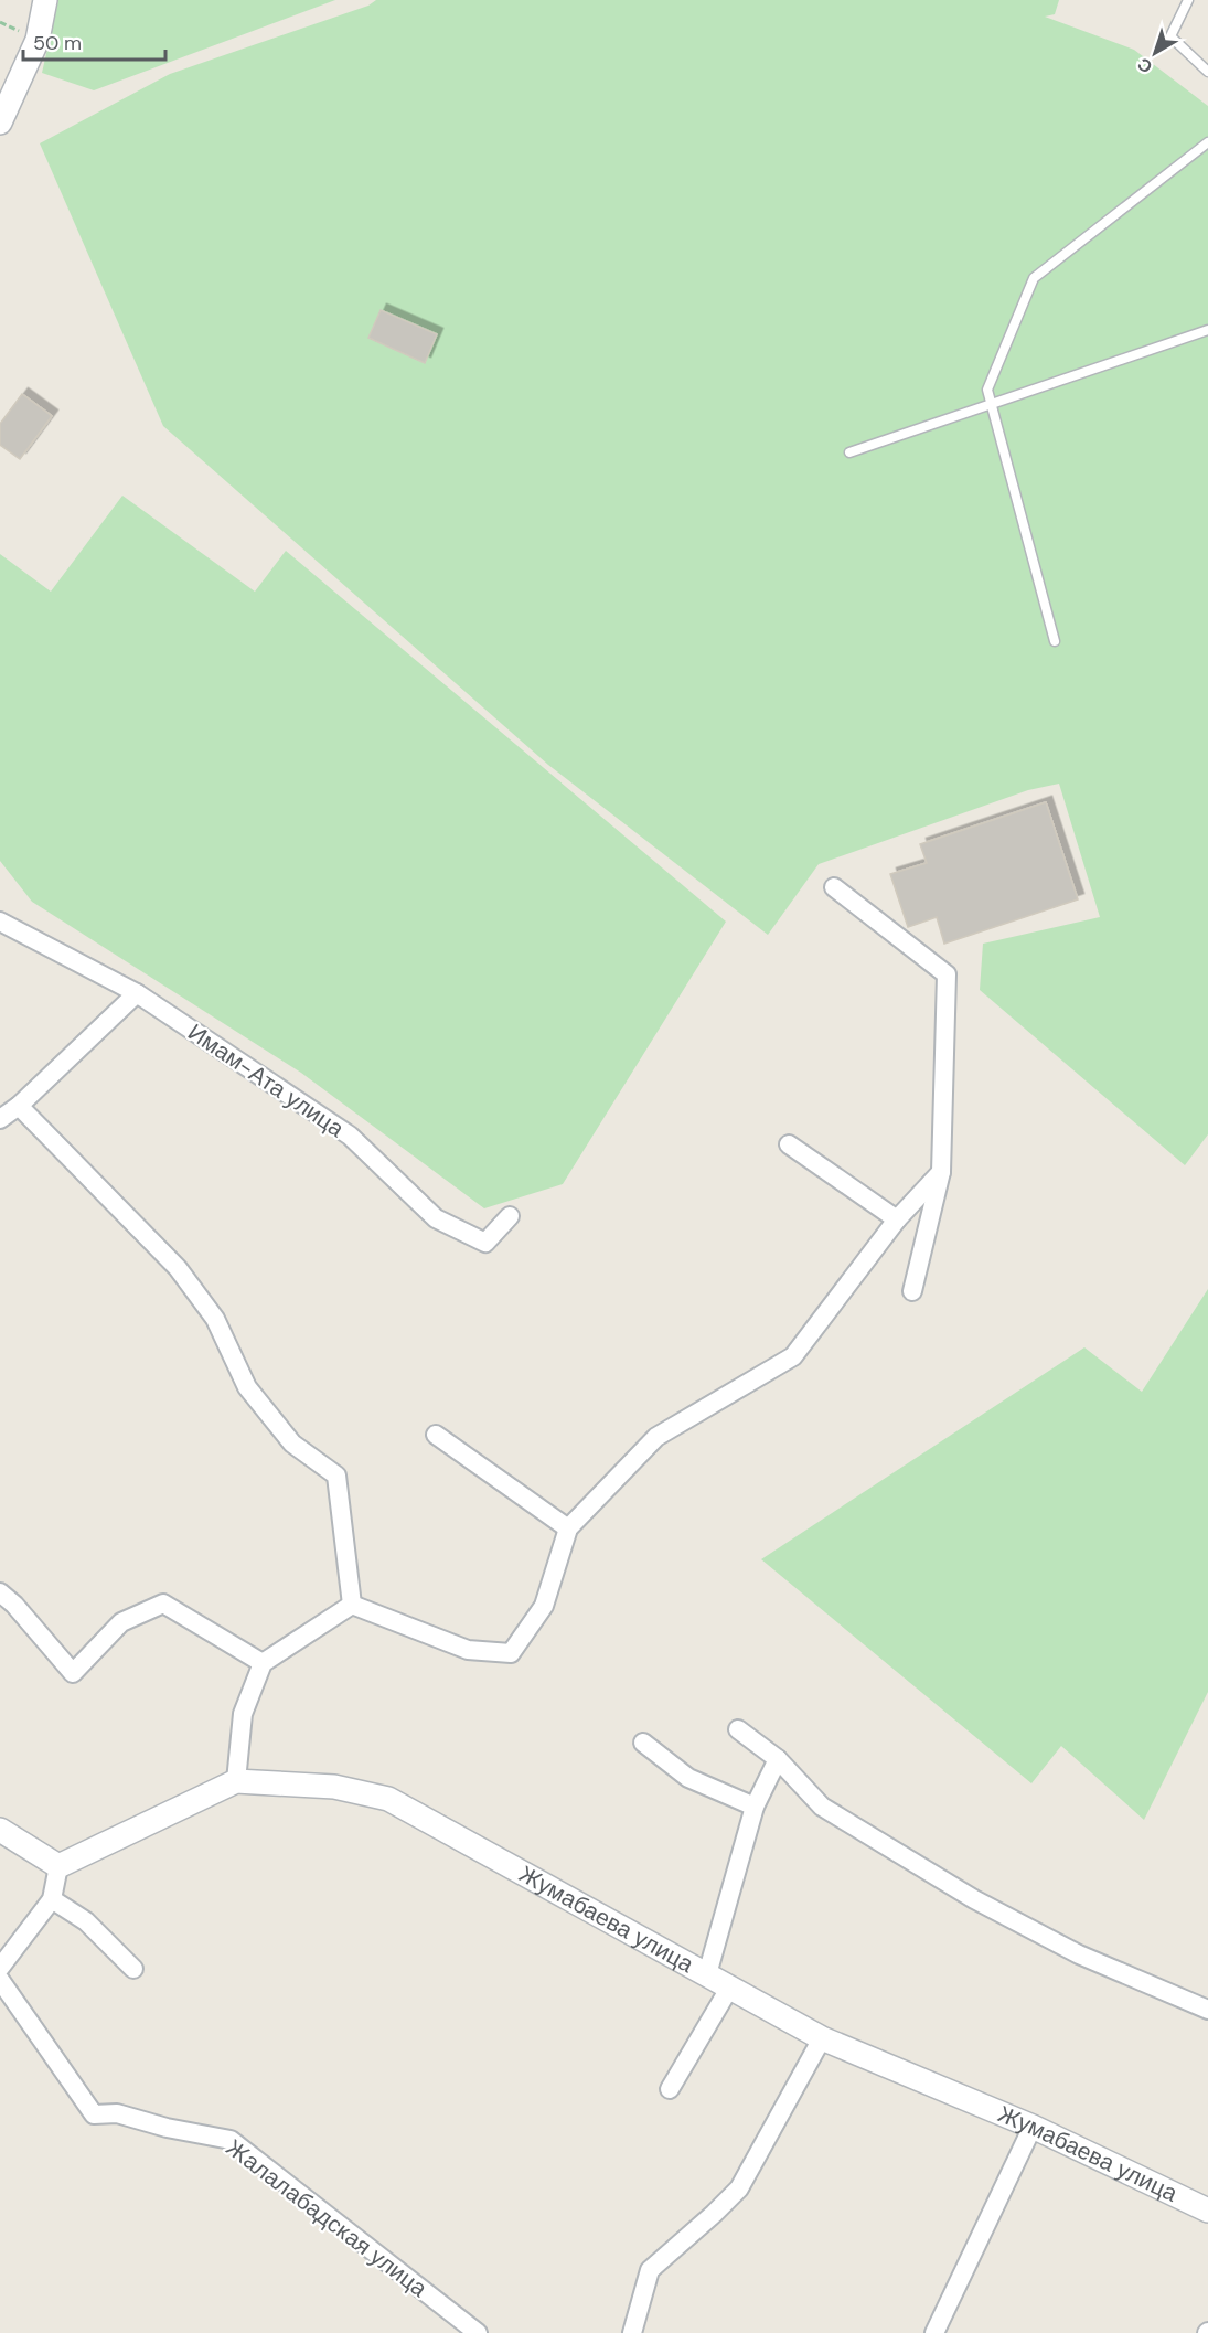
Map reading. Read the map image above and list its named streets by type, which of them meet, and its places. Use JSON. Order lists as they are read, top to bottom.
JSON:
{
  "streets": {
    "street": ["Имам-Ата улица", "Жумабаева улица", "Жалалабадская улица"]
  },
  "scale_bar": "50 m",
  "north": "bottom left"
}
